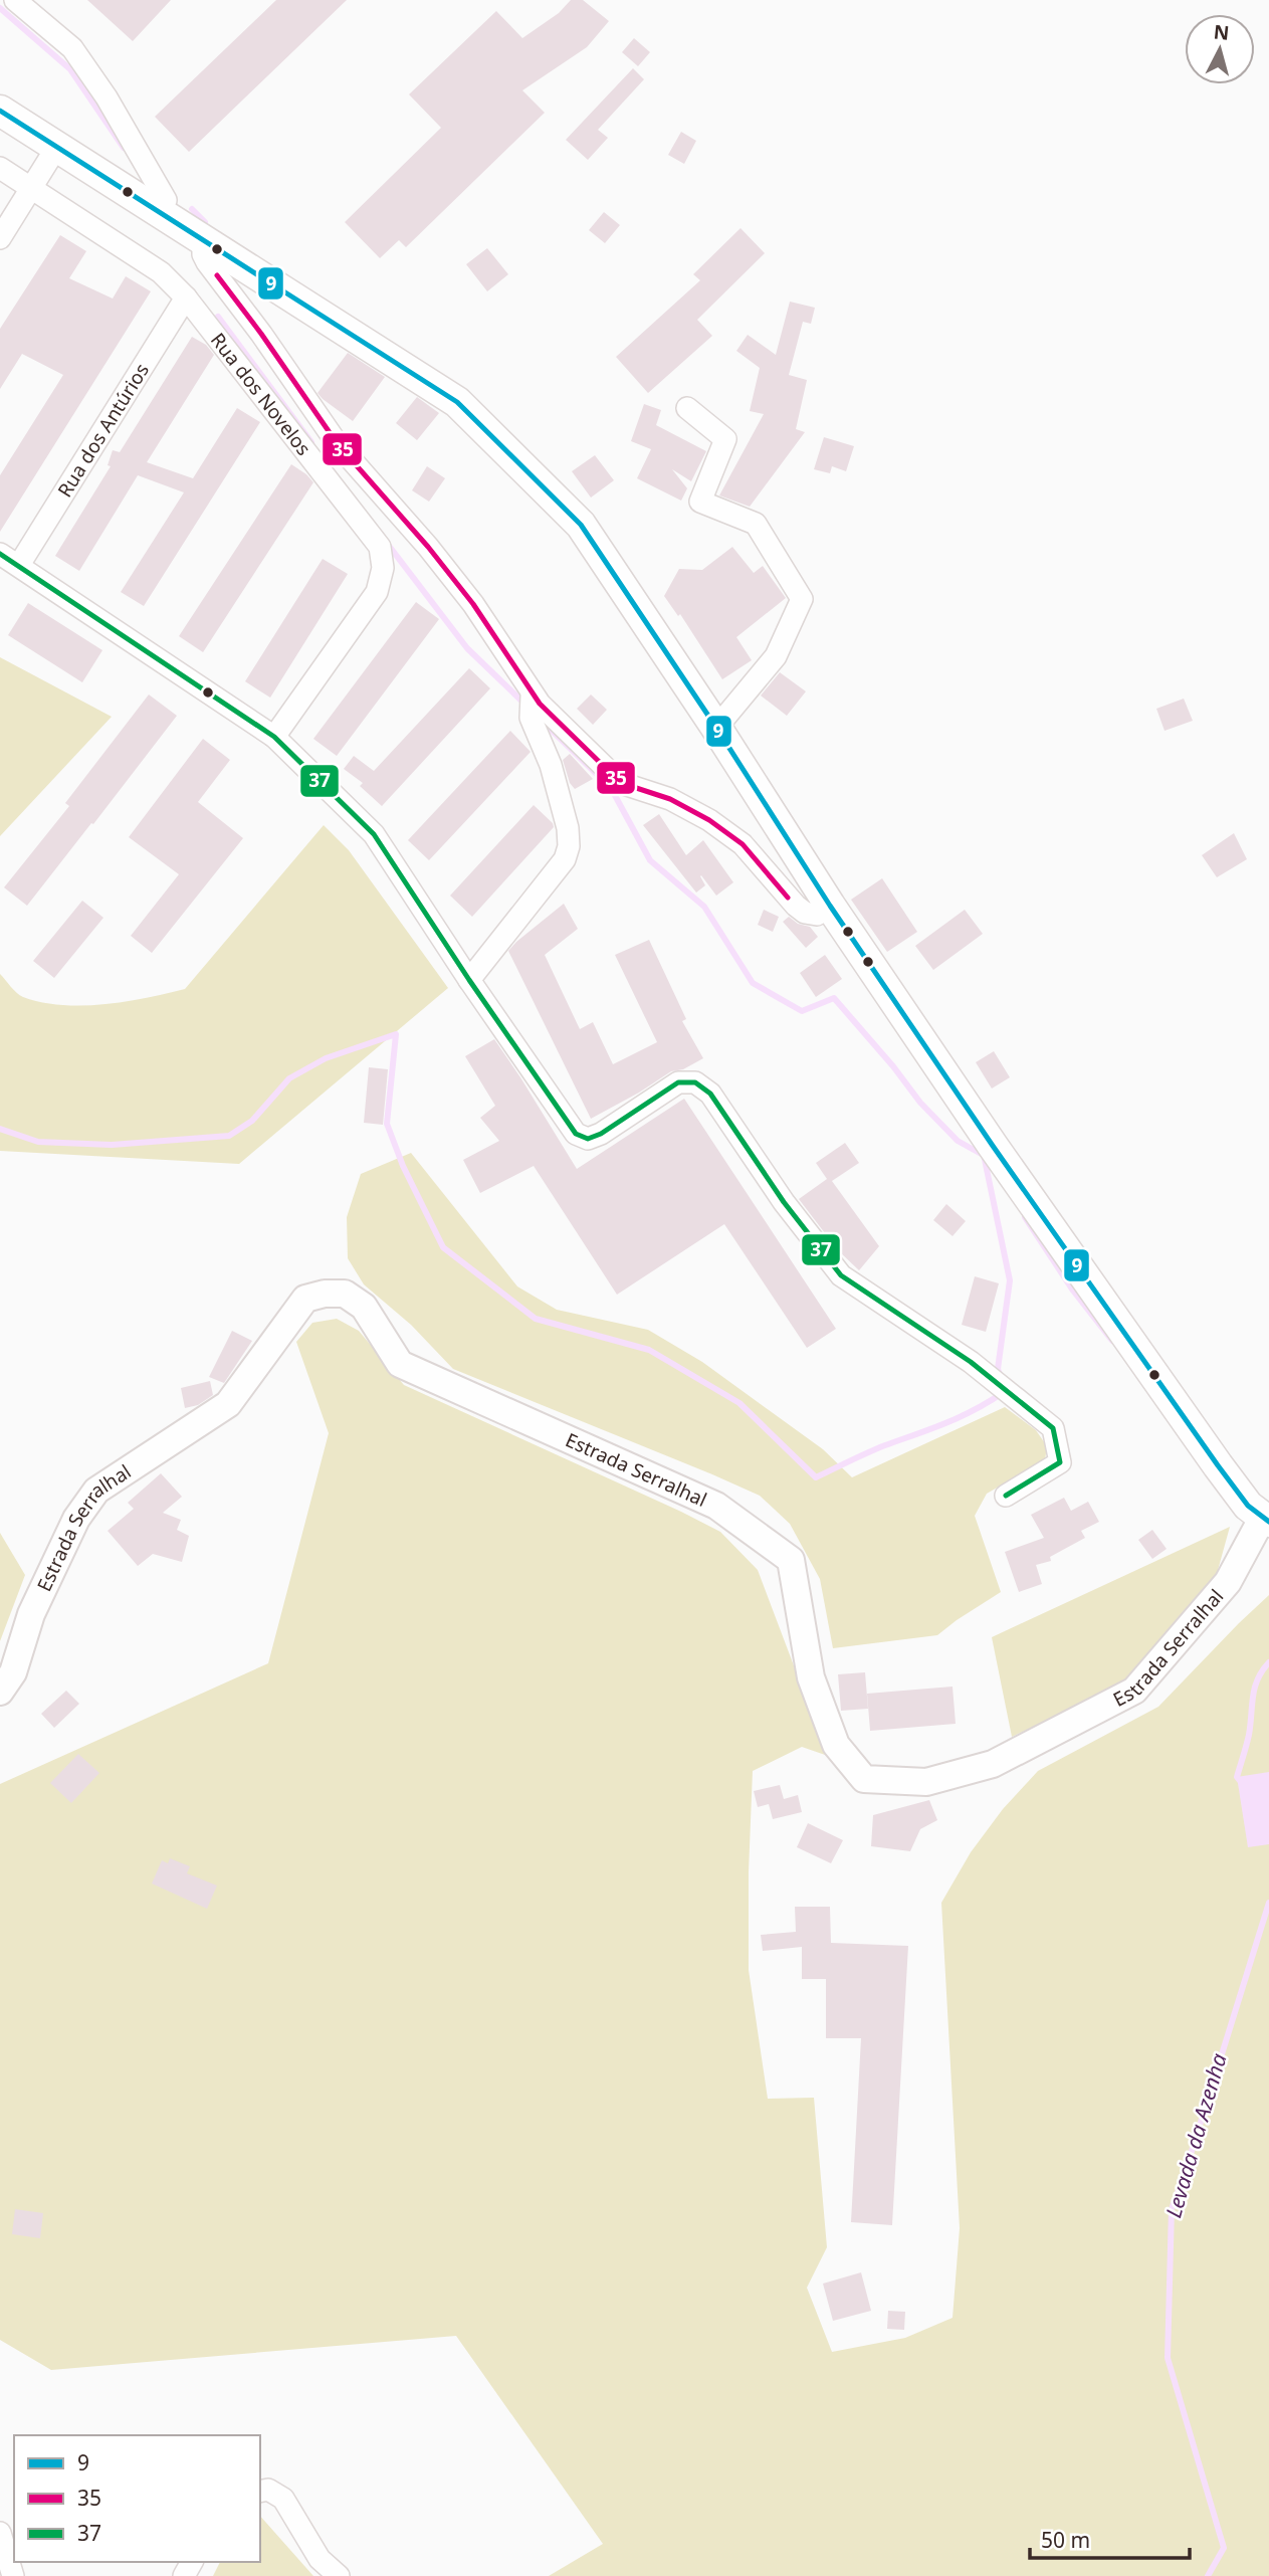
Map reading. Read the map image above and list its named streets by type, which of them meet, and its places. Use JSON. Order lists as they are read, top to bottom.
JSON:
{
  "streets": {
    "street": ["Rua dos Novelos", "Rua dos Antúrios", "Estrada Serralhal"]
  },
  "crossings": [
    ["Rua dos Novelos", "Rua dos Antúrios"]
  ],
  "water": ["Levada da Azenha"],
  "lines": ["transit line 9", "transit line 35", "transit line 37"],
  "legend": ["9", "35", "37"],
  "scale_bar": "50 m",
  "north": "top"
}
